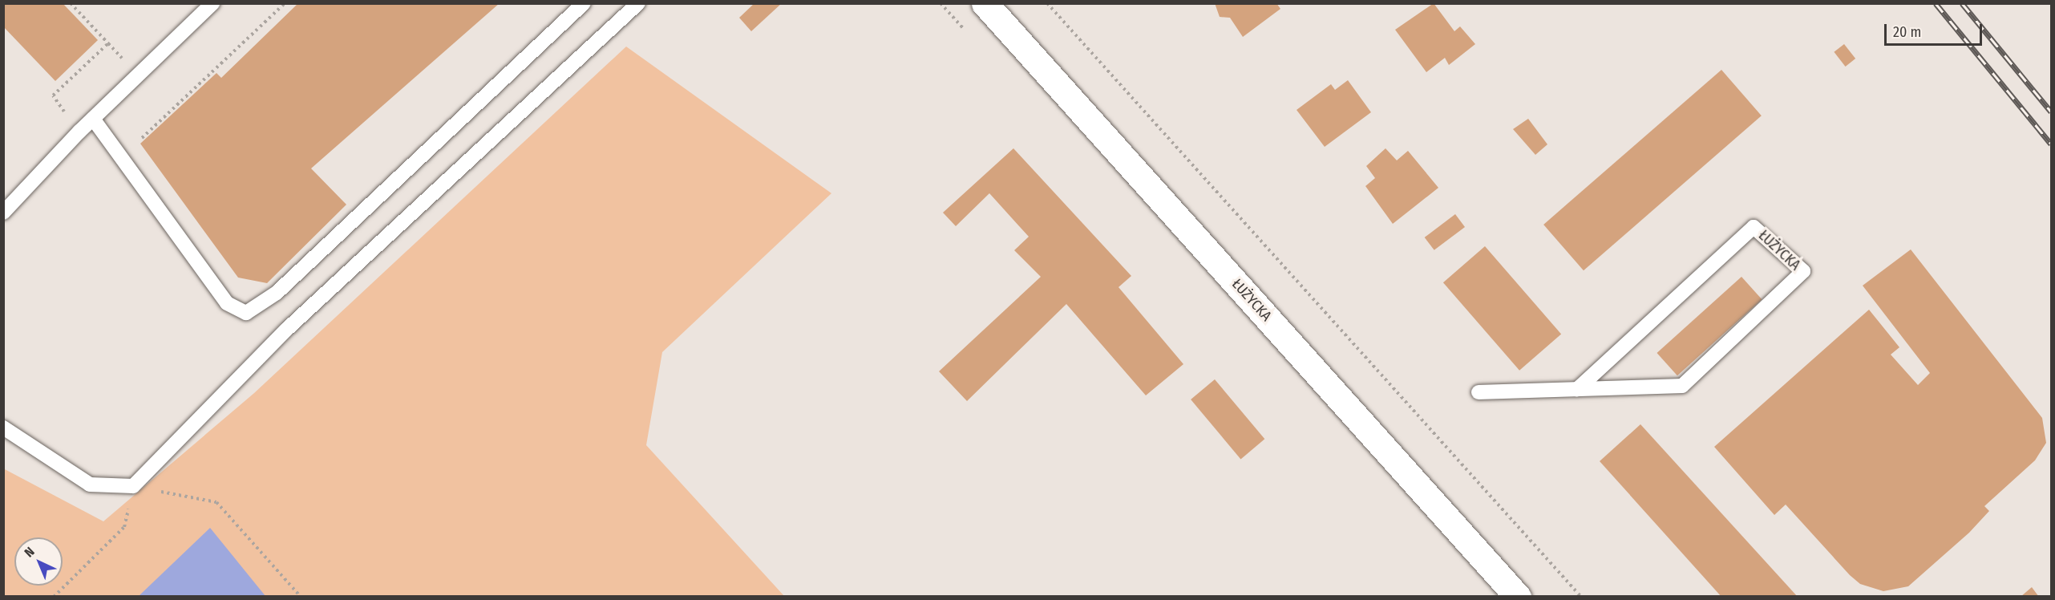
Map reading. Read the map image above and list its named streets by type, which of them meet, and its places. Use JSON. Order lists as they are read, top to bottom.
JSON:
{
  "streets": {
    "street": ["ŁUŻYCKA"]
  },
  "scale_bar": "20 m",
  "north": "top left"
}
